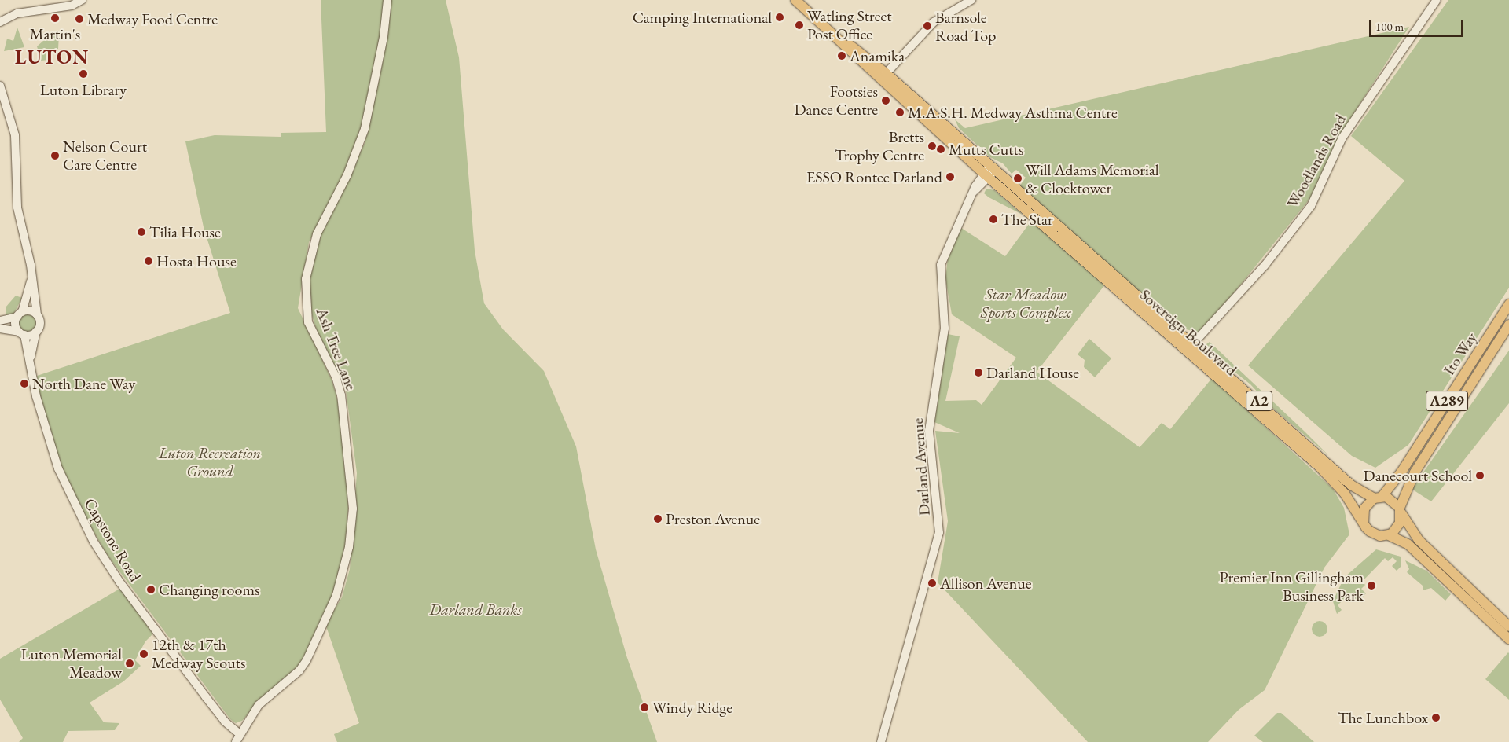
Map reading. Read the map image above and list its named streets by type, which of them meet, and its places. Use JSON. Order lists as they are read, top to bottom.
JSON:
{
  "streets": {
    "main road": [
      "Sovereign Boulevard",
      "Ito Way",
      "A2",
      "A289"
    ],
    "street": [
      "Woodlands Road",
      "Ash Tree Lane",
      "Darland Avenue",
      "Capstone Road"
    ]
  },
  "crossings": [
    ["Woodlands Road", "Sovereign Boulevard"],
    ["Sovereign Boulevard", "Ito Way"],
    ["Sovereign Boulevard", "A2"],
    ["Sovereign Boulevard", "Darland Avenue"],
    ["Ash Tree Lane", "Capstone Road"],
    ["A2", "Darland Avenue"]
  ],
  "districts": ["LUTON"],
  "parks": ["Star Meadow Sports Complex", "Luton Recreation Ground", "Darland Banks"],
  "places": [
    "Camping International",
    "Martin's",
    "Medway Food Centre",
    "Watling Street Post Office",
    "Barnsole Road Top",
    "Anamika",
    "Luton Library",
    "Footsies Dance Centre",
    "M.A.S.H. Medway Asthma Centre",
    "Bretts Trophy Centre",
    "Mutts Cutts",
    "Nelson Court Care Centre",
    "ESSO Rontec Darland",
    "Will Adams Memorial & Clocktower",
    "The Star",
    "Tilia House",
    "Hosta House",
    "Darland House",
    "North Dane Way",
    "Danecourt School",
    "Preston Avenue",
    "Allison Avenue",
    "Premier Inn Gillingham Business Park",
    "Changing rooms",
    "12th & 17th Medway Scouts",
    "Luton Memorial Meadow",
    "Windy Ridge",
    "The Lunchbox"
  ],
  "scale_bar": "100 m"
}
